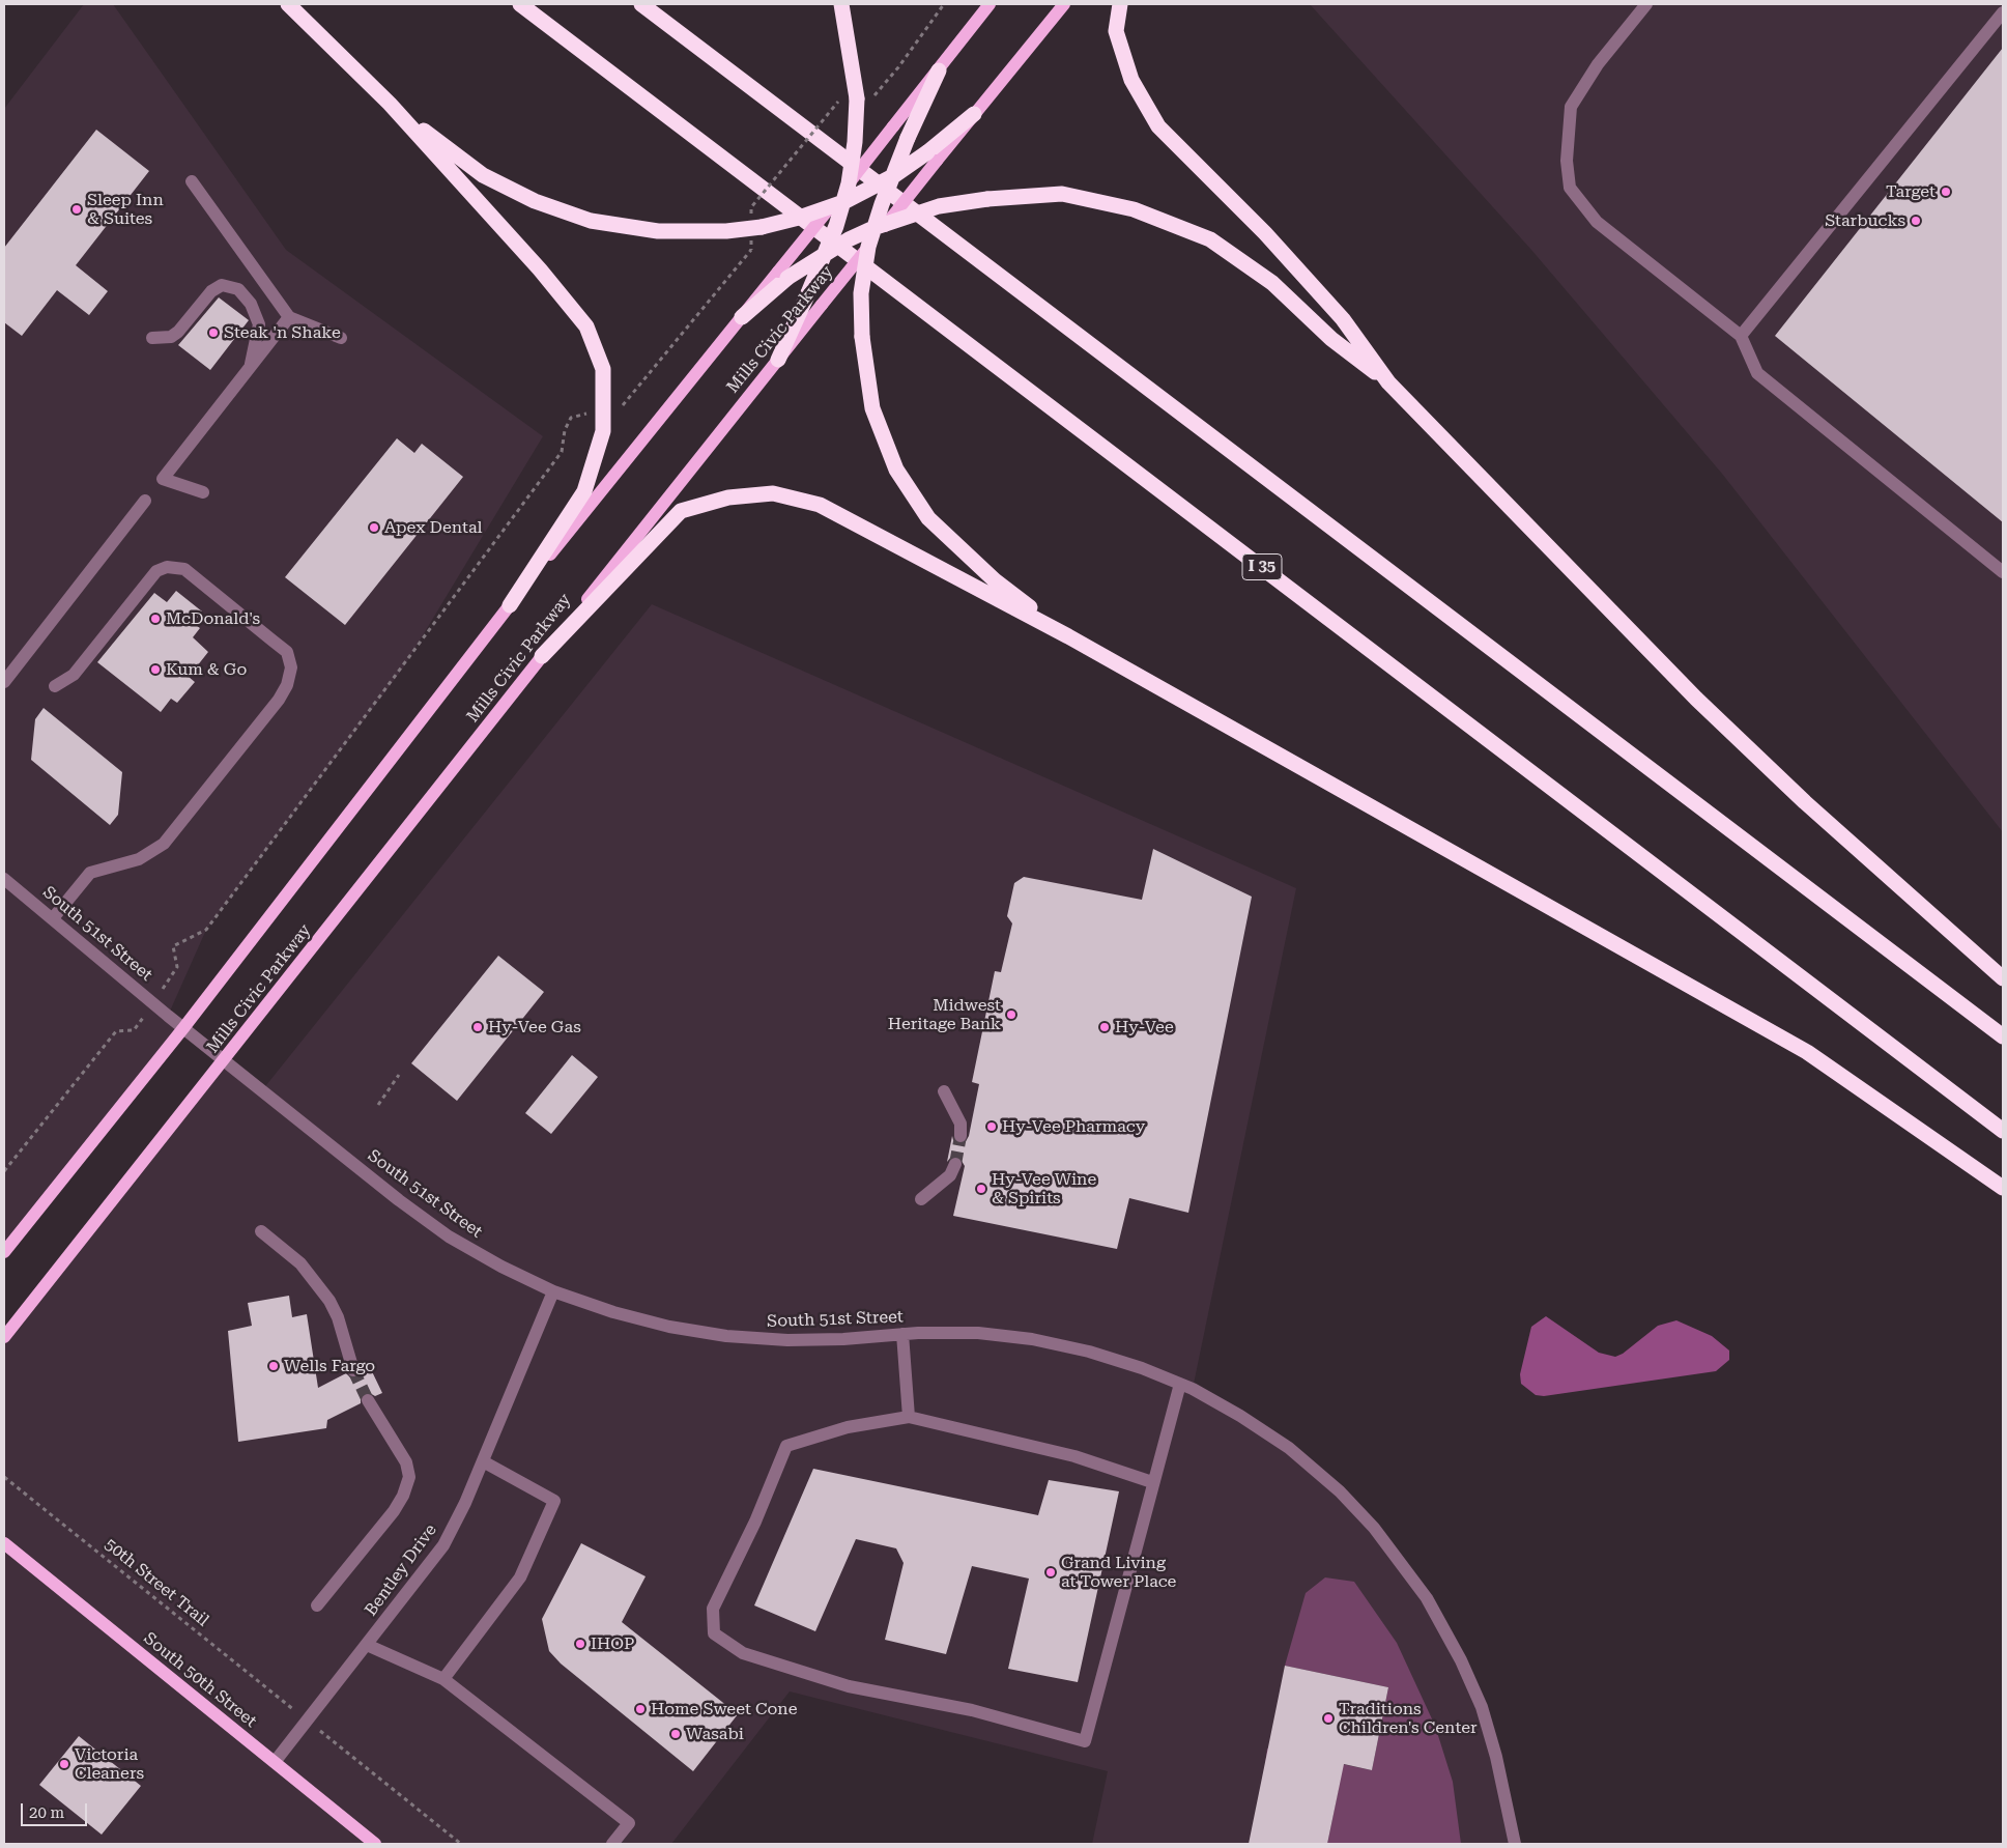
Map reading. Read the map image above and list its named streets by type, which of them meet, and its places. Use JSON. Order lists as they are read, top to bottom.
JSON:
{
  "streets": {
    "highway": ["I 35"],
    "main road": ["Mills Civic Parkway", "South 50th Street"],
    "street": ["South 51st Street", "Bentley Drive"],
    "path": ["50th Street Trail"]
  },
  "crossings": [
    ["Mills Civic Parkway", "South 51st Street"],
    ["South 51st Street", "Bentley Drive"],
    ["Bentley Drive", "South 50th Street"]
  ],
  "places": [
    "Target",
    "Sleep Inn & Suites",
    "Starbucks",
    "Steak 'n Shake",
    "Apex Dental",
    "McDonald's",
    "Kum & Go",
    "Midwest Heritage Bank",
    "Hy-Vee Gas",
    "Hy-Vee",
    "Hy-Vee Pharmacy",
    "Hy-Vee Wine & Spirits",
    "Wells Fargo",
    "Grand Living at Tower Place",
    "IHOP",
    "Home Sweet Cone",
    "Traditions Children's Center",
    "Wasabi",
    "Victoria Cleaners"
  ],
  "scale_bar": "20 m"
}
